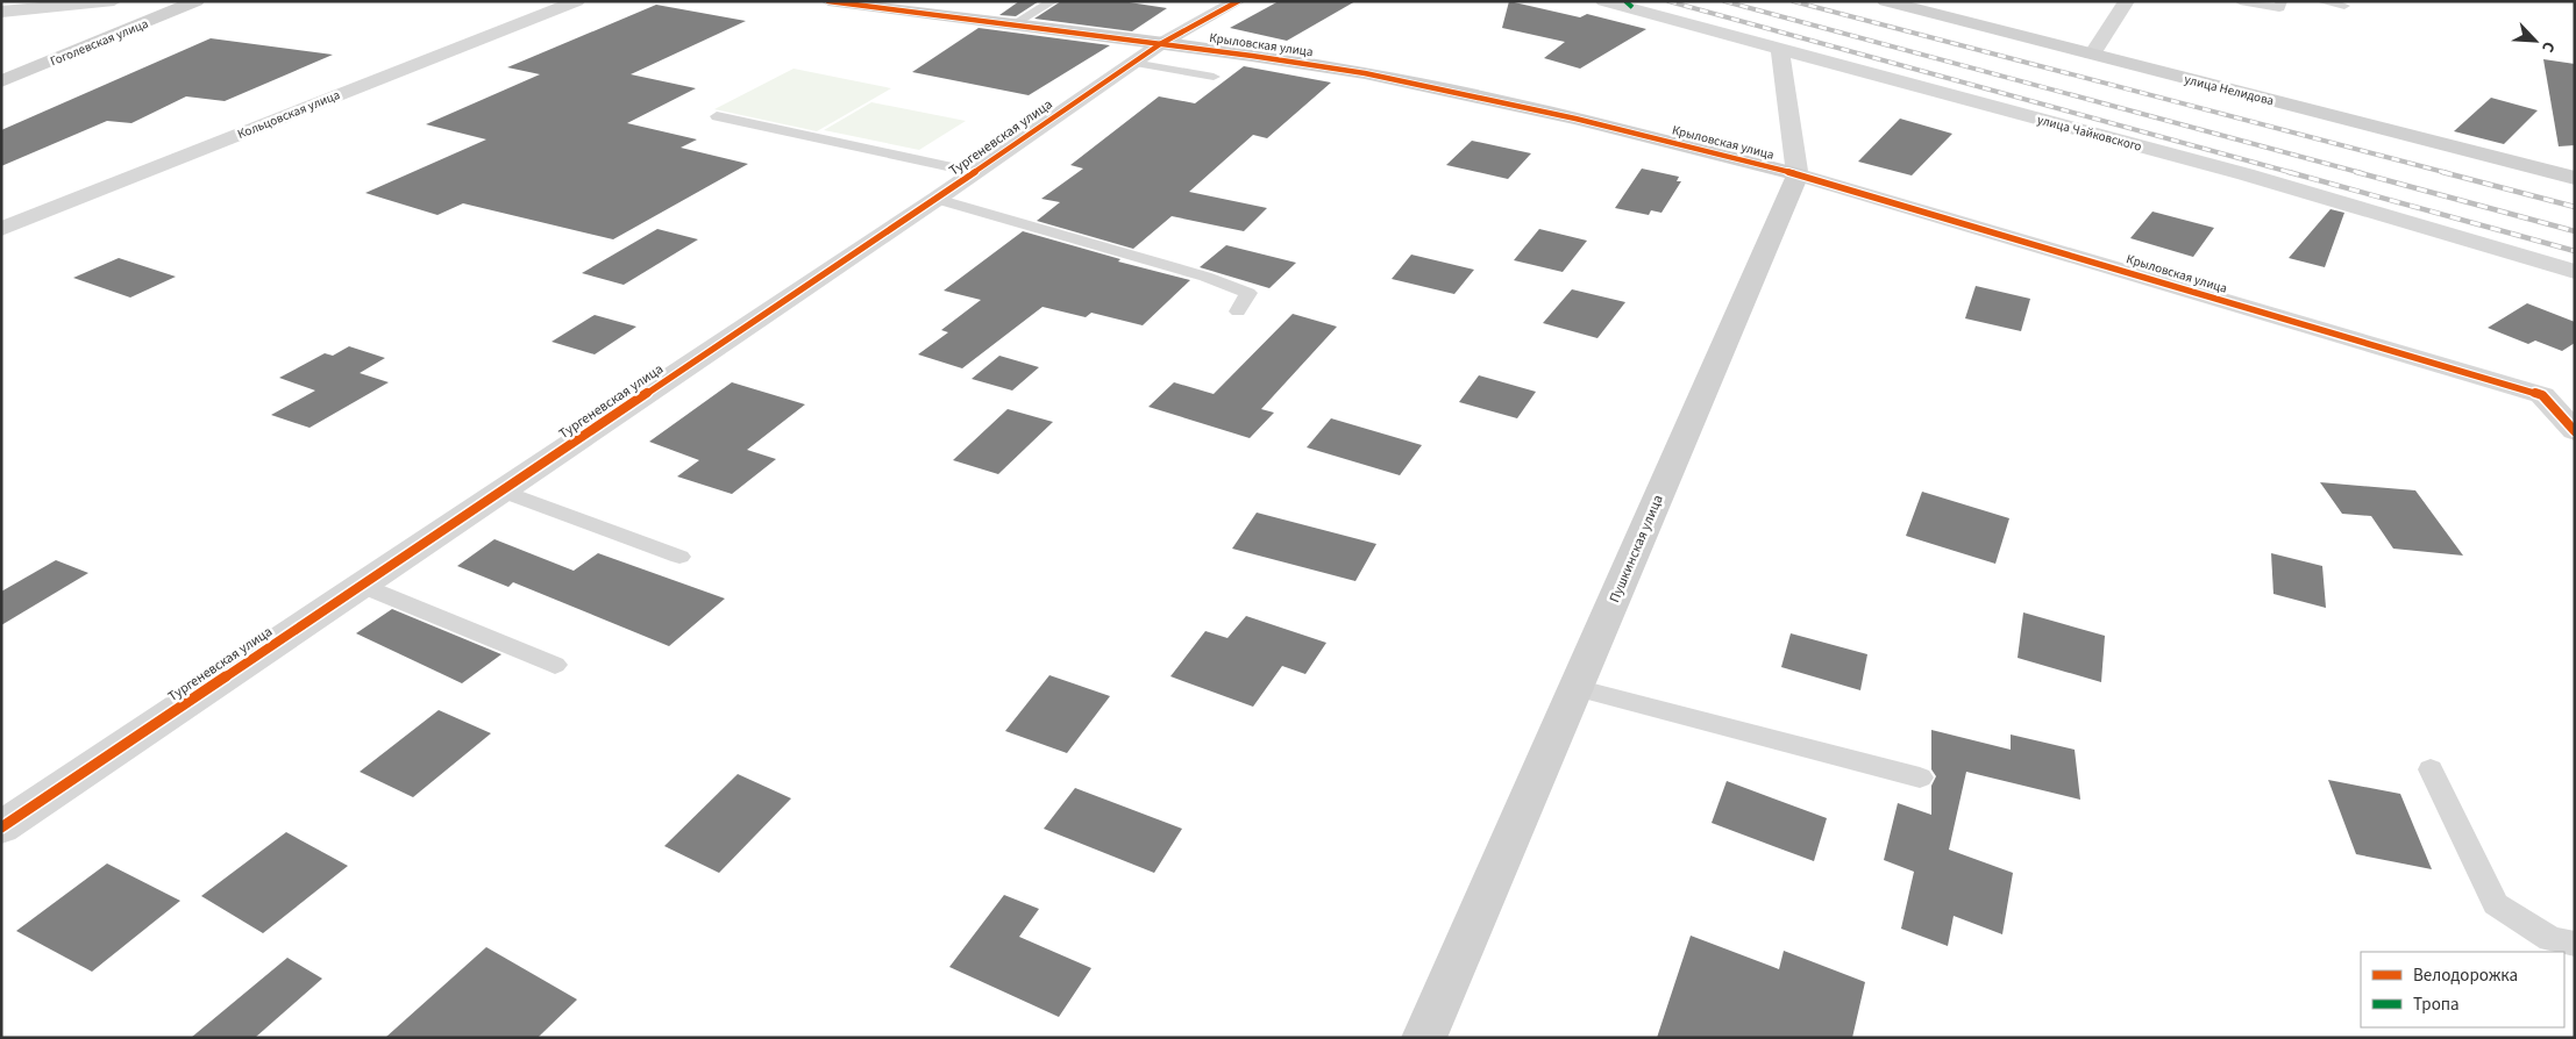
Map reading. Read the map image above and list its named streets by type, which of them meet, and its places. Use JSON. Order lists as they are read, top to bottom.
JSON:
{
  "streets": {
    "street": [
      "Гоголевская улица",
      "Крыловская улица",
      "улица Нелидова",
      "Кольцовская улица",
      "улица Чайковского",
      "Тургеневская улица",
      "Пушкинская улица"
    ]
  },
  "crossings": [
    ["Крыловская улица", "Тургеневская улица"],
    ["Крыловская улица", "Пушкинская улица"]
  ],
  "legend": ["Велодорожка", "Тропа"],
  "north": "bottom right"
}
